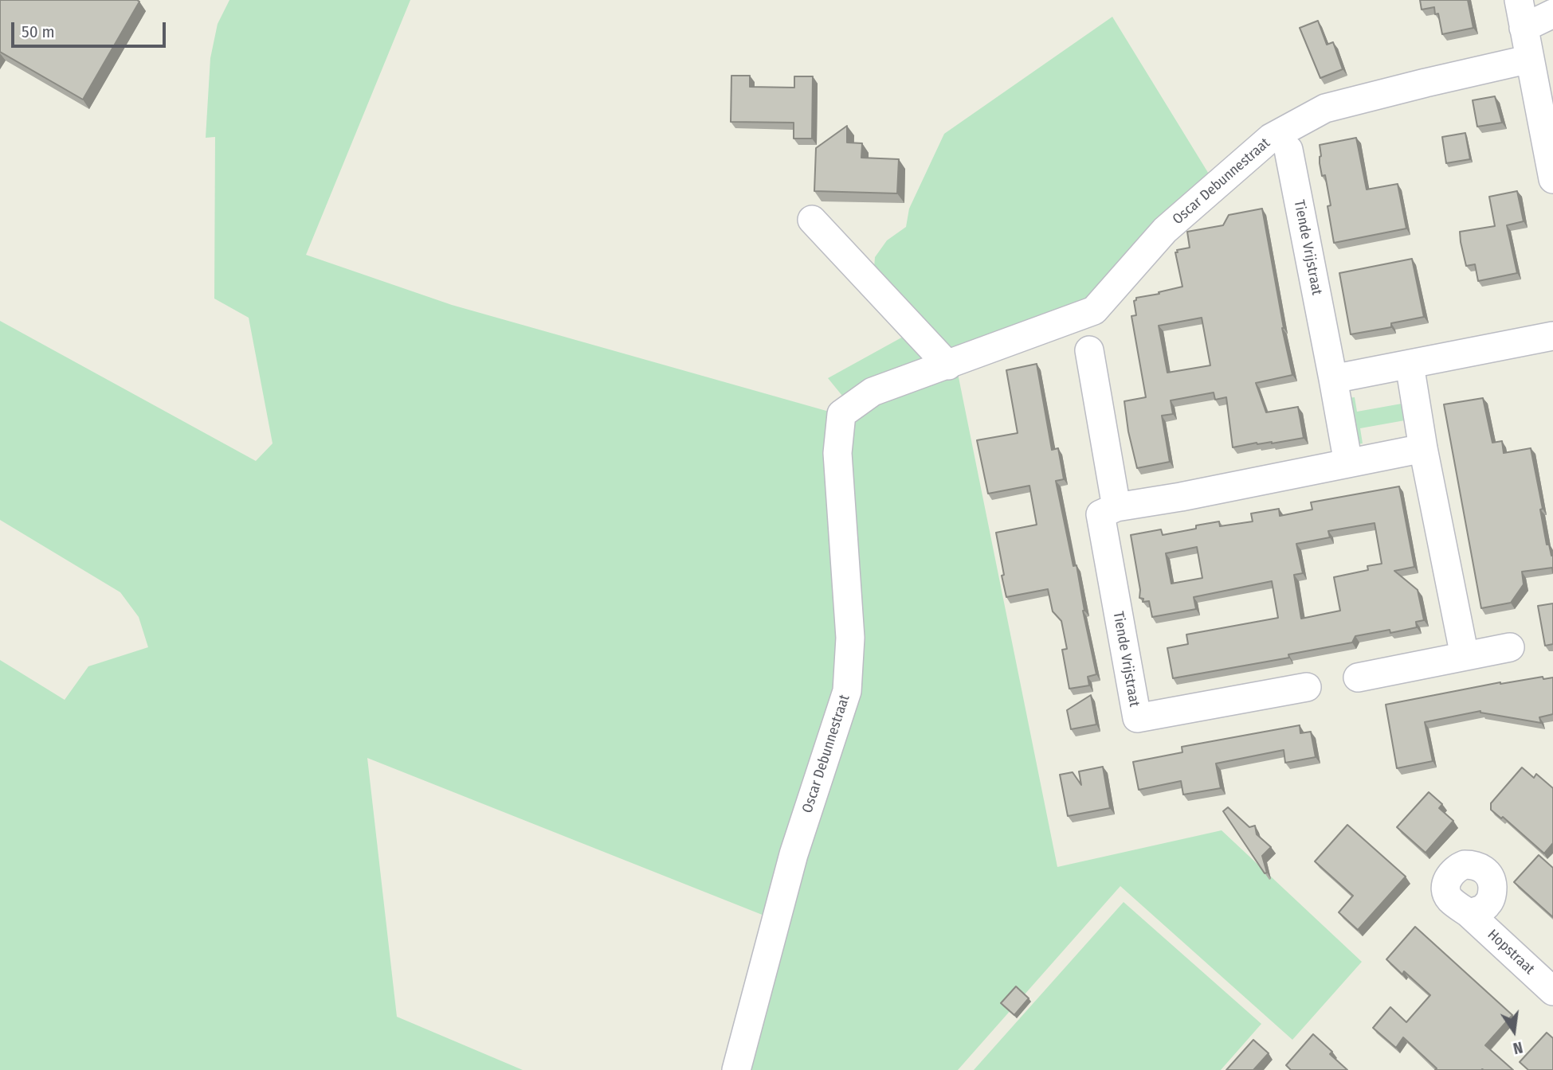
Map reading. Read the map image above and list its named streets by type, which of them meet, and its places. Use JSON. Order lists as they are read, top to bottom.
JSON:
{
  "streets": {
    "street": ["Oscar Debunnestraat", "Tiende Vrijstraat", "Hopstraat"]
  },
  "scale_bar": "50 m",
  "north": "bottom"
}
